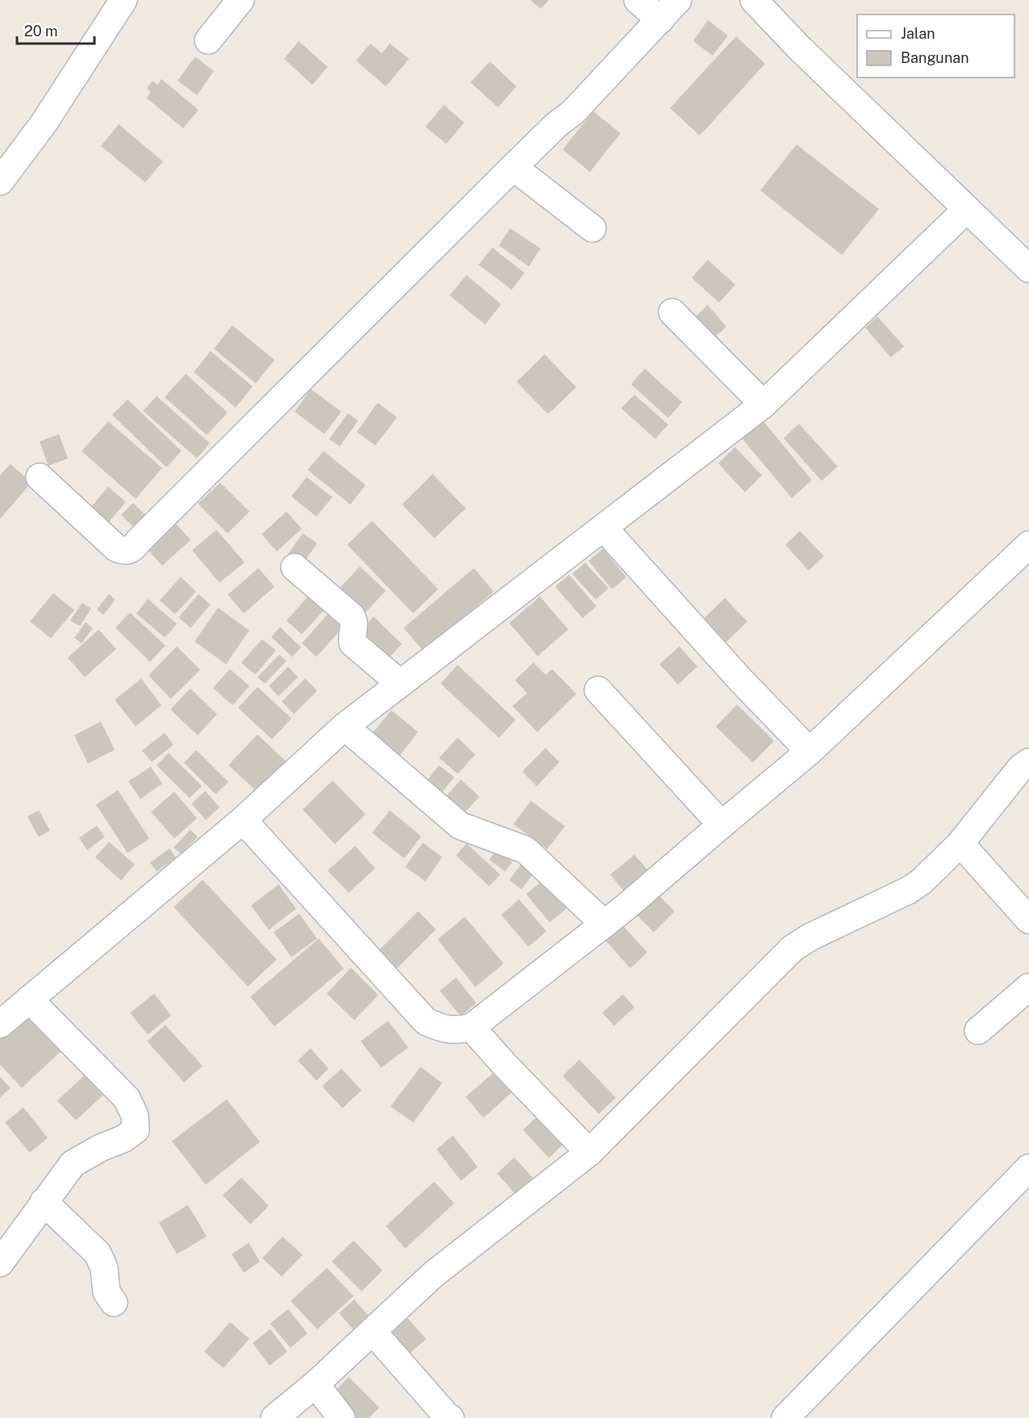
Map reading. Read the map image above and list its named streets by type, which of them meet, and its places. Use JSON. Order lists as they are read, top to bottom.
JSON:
{
  "legend": ["Jalan", "Bangunan"],
  "scale_bar": "20 m"
}
